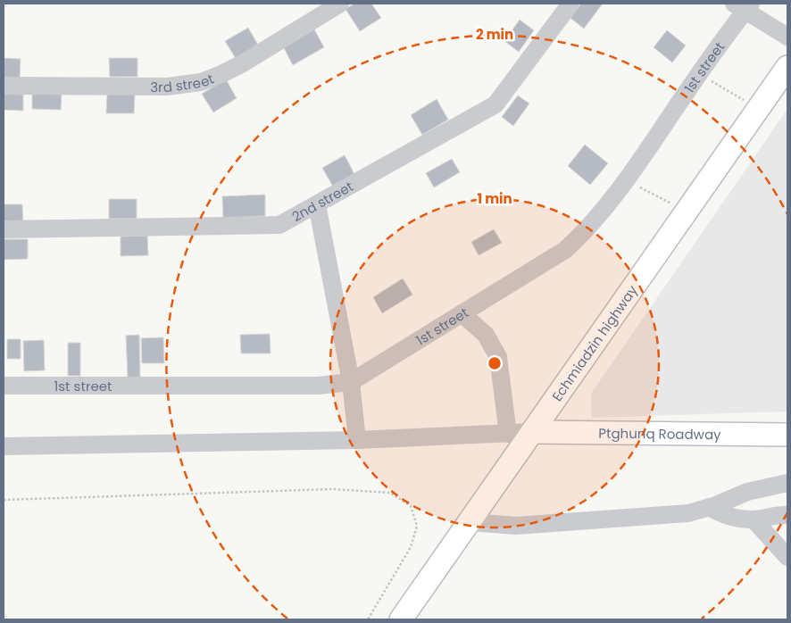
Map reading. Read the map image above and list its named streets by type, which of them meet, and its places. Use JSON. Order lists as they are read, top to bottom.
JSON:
{
  "streets": {
    "main road": ["Echmiadzin highway", "Ptghunq Roadway"],
    "street": ["1st street", "3rd street", "2nd street"]
  },
  "crossings": [
    ["Echmiadzin highway", "Ptghunq Roadway"]
  ],
  "rings": ["2 min", "1 min"]
}
